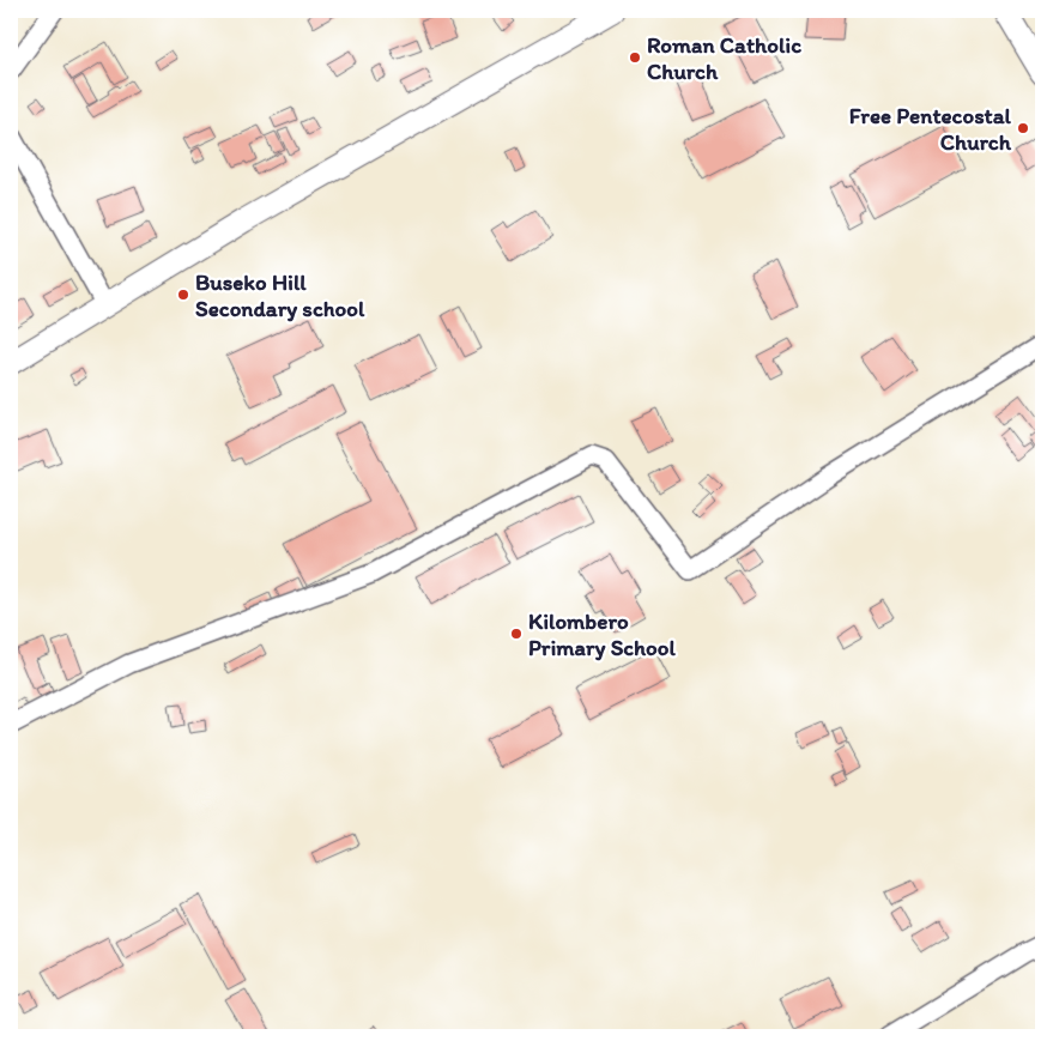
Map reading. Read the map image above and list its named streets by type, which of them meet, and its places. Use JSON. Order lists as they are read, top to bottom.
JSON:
{
  "places": [
    "Roman Catholic Church",
    "Free Pentecostal Church",
    "Buseko Hill Secondary school",
    "Kilombero Primary School"
  ]
}
